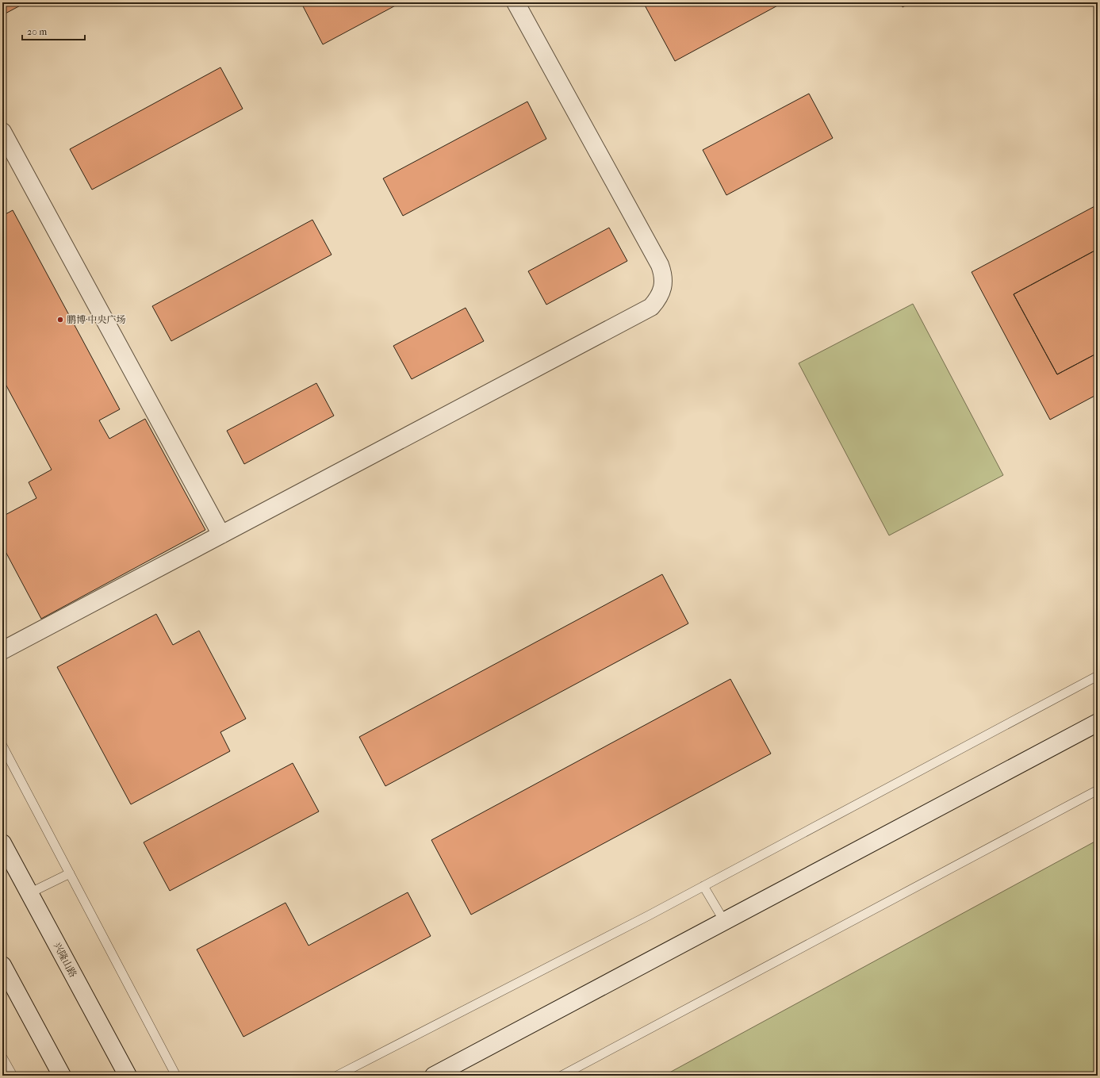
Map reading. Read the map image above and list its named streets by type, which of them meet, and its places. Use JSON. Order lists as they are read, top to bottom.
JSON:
{
  "streets": {
    "street": ["兴隆山路"]
  },
  "places": ["鹏博·中央广场"],
  "scale_bar": "20 m"
}
